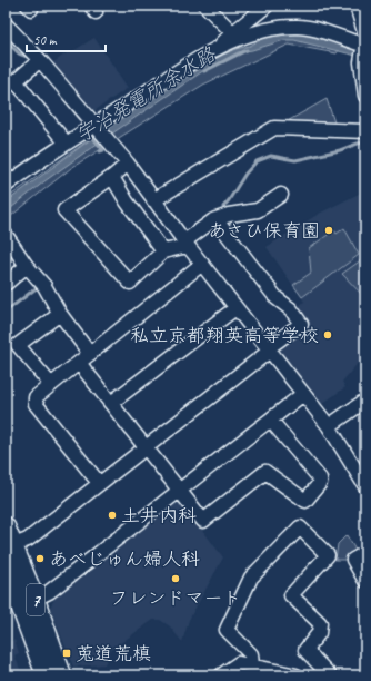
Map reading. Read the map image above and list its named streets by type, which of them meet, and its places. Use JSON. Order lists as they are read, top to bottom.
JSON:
{
  "streets": {
    "main road": ["7"]
  },
  "water": ["宇治発電所余水路"],
  "places": {
    "other": [
      "あさひ保育園",
      "私立京都翔英高等学校",
      "土井内科",
      "あべじゅん婦人科",
      "フレンドマート"
    ],
    "transit": ["莵道荒槙"]
  },
  "scale_bar": "50 m"
}
